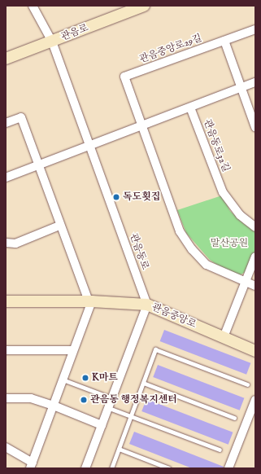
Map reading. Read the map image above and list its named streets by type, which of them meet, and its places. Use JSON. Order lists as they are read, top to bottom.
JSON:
{
  "streets": {
    "main road": ["관음로", "관음중앙로"],
    "street": ["관음중앙로29길", "관음동로32길", "관음동로"]
  },
  "crossings": [
    ["관음로", "관음동로"],
    ["관음동로", "관음중앙로"]
  ],
  "parks": ["말산공원"],
  "places": ["독도횟집", "K마트", "관음동 행정복지센터"]
}
